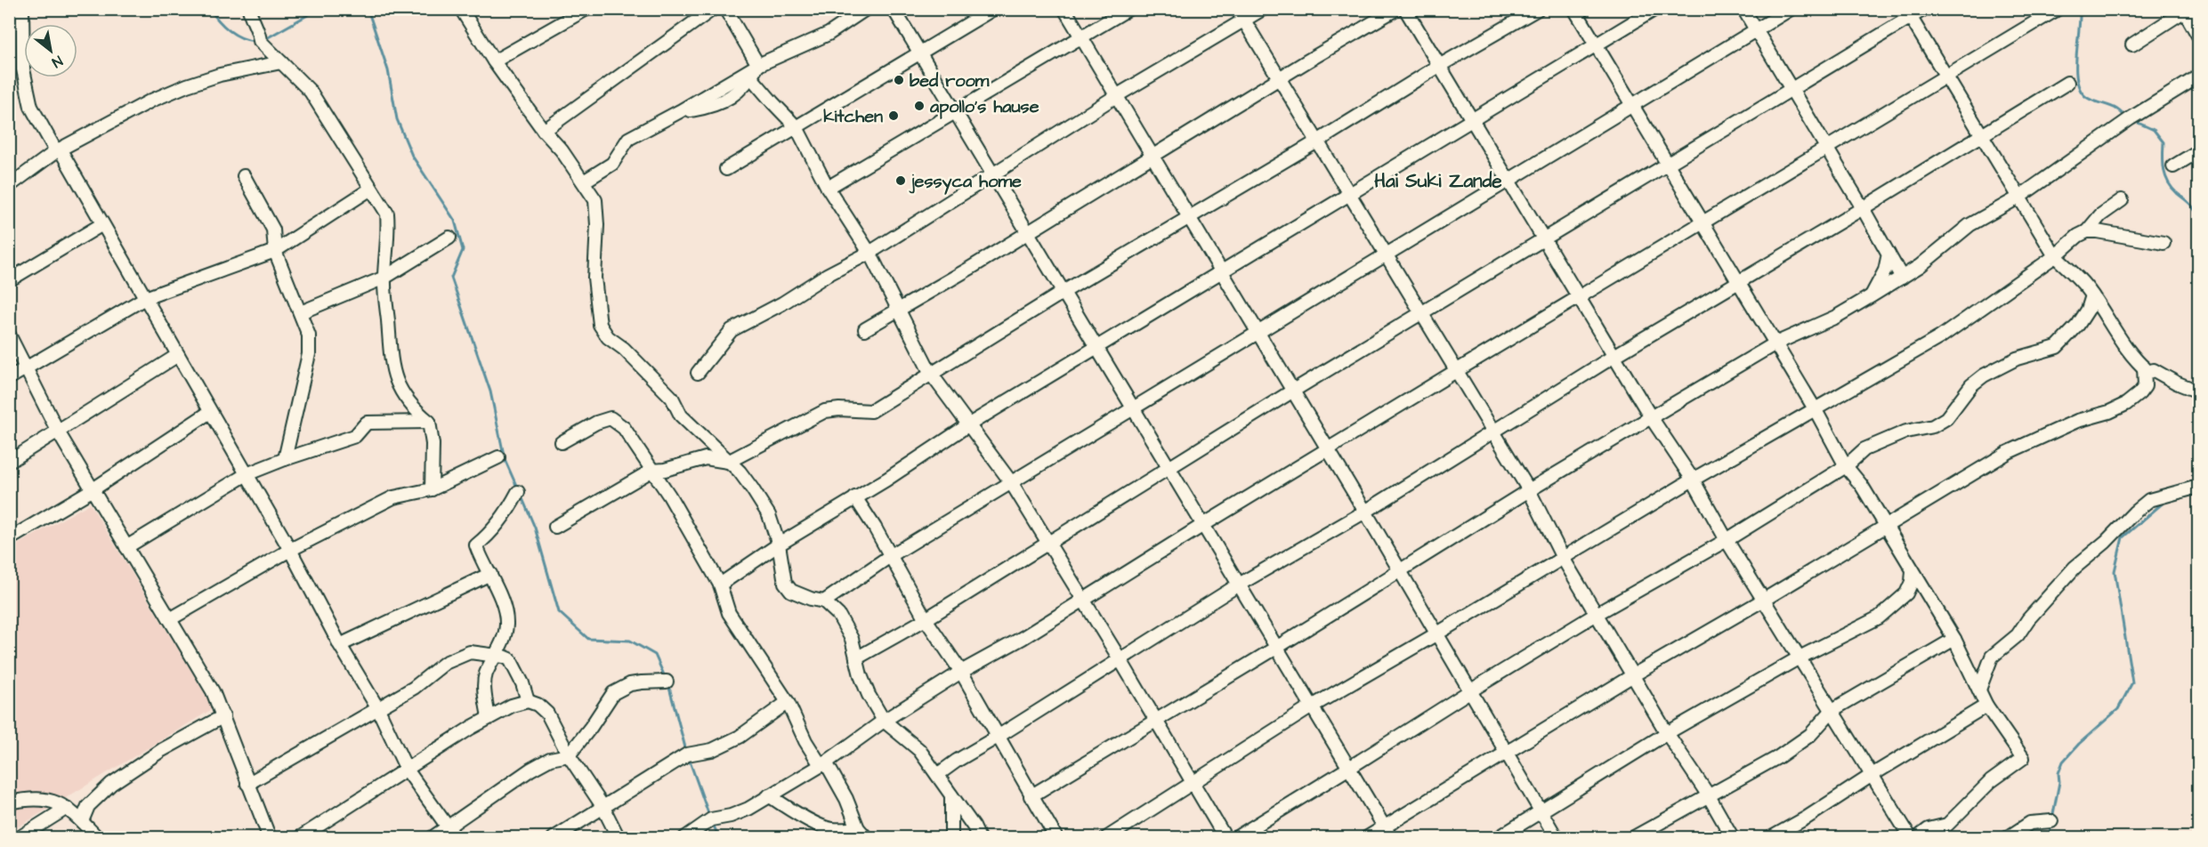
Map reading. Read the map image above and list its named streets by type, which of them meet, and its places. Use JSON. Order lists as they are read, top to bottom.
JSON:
{
  "districts": ["Hai Suki Zande"],
  "places": [
    "bed room",
    "apollo's hause",
    "kitchen",
    "jessyca home"
  ],
  "north": "bottom right"
}
